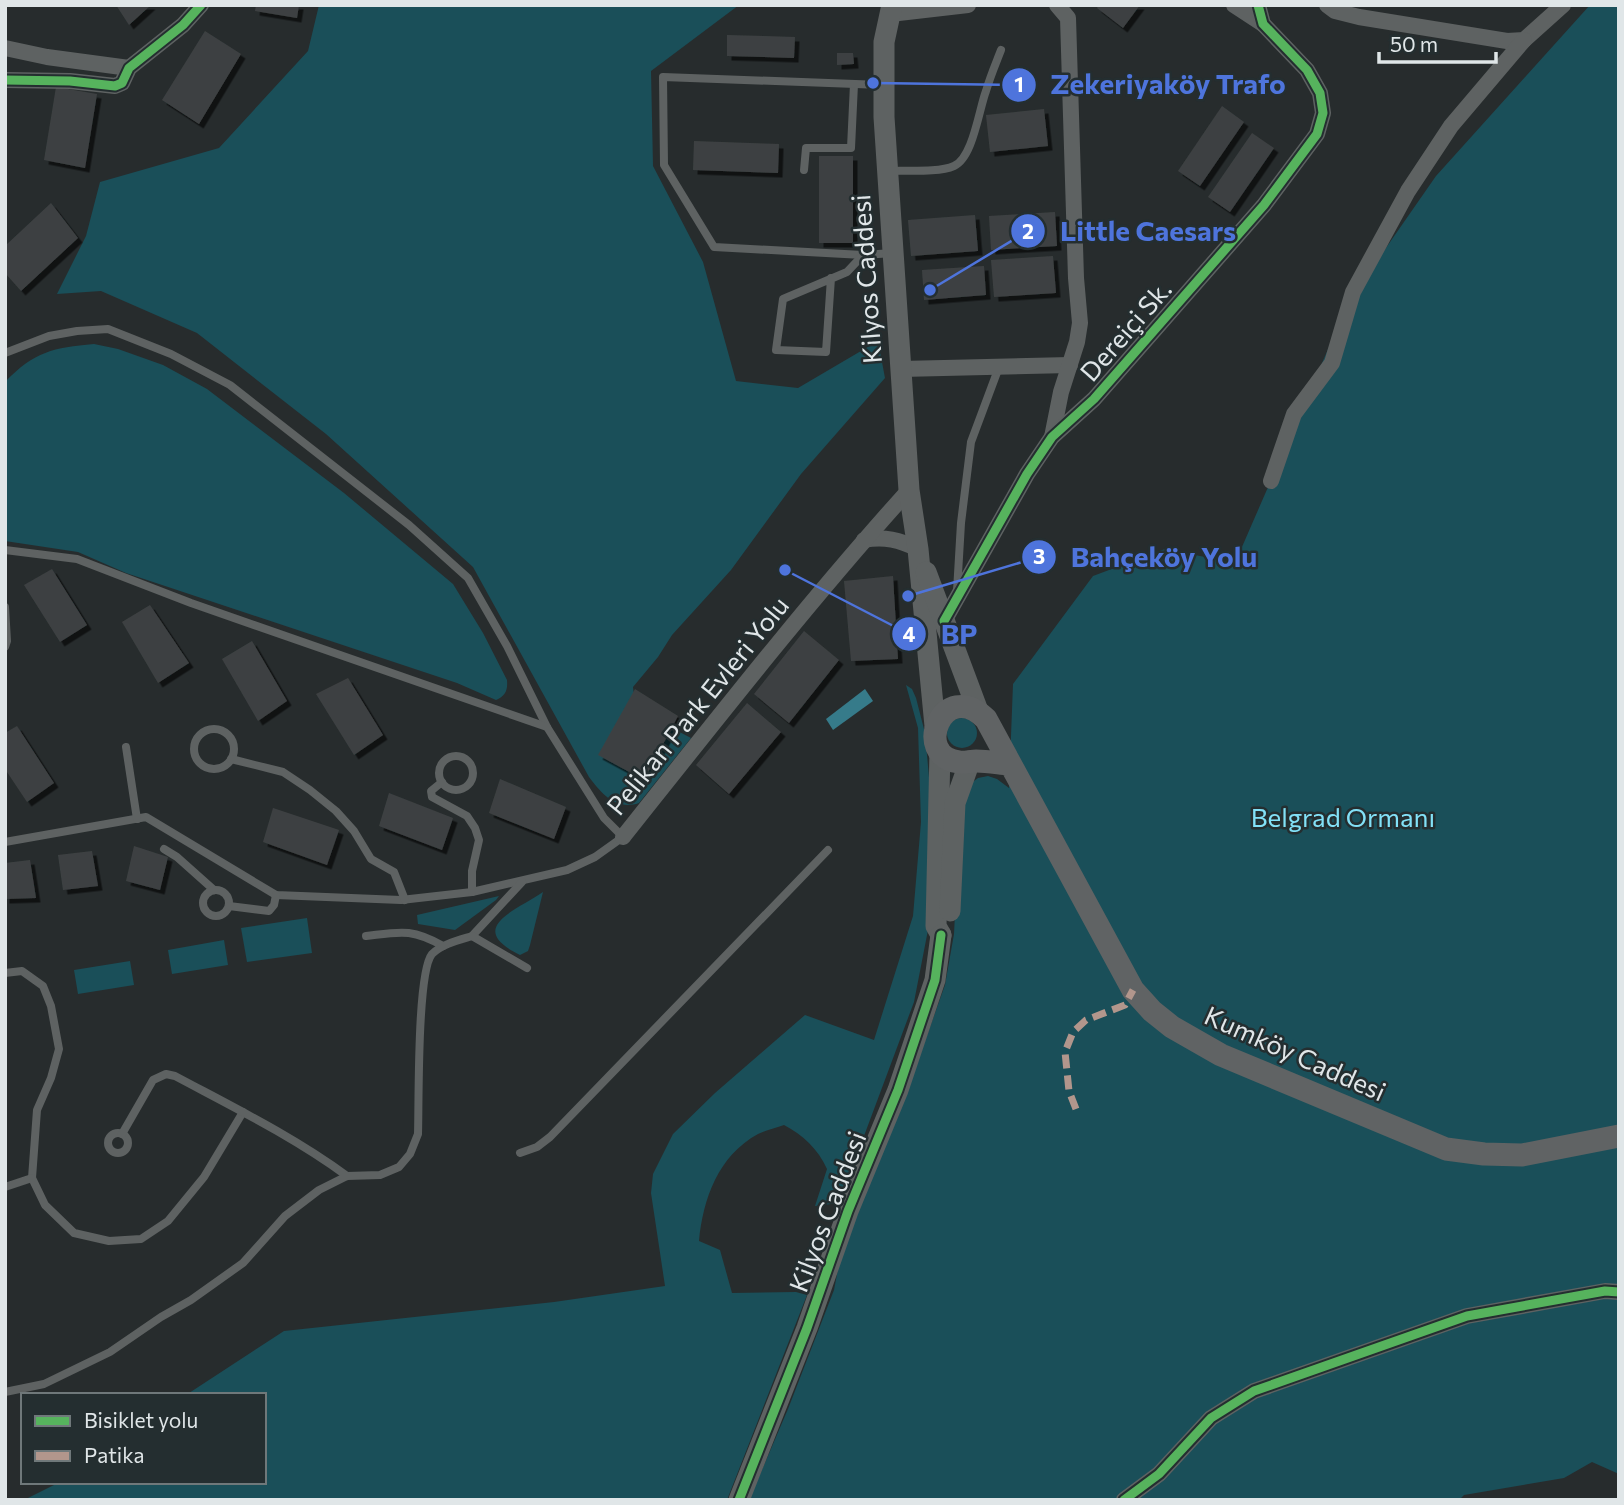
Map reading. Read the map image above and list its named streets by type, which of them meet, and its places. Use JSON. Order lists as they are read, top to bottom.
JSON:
{
  "streets": {
    "main road": ["Kumköy Caddesi"],
    "street": ["Kilyos Caddesi", "Dereiçi Sk.", "Pelikan Park Evleri Yolu"]
  },
  "crossings": [
    ["Kilyos Caddesi", "Pelikan Park Evleri Yolu"]
  ],
  "parks": ["Belgrad Ormanı"],
  "places": [
    "Zekeriyaköy Trafo",
    "Little Caesars",
    "BP",
    "Bahçeköy Yolu"
  ],
  "legend": ["Bisiklet yolu", "Patika"],
  "scale_bar": "50 m"
}
